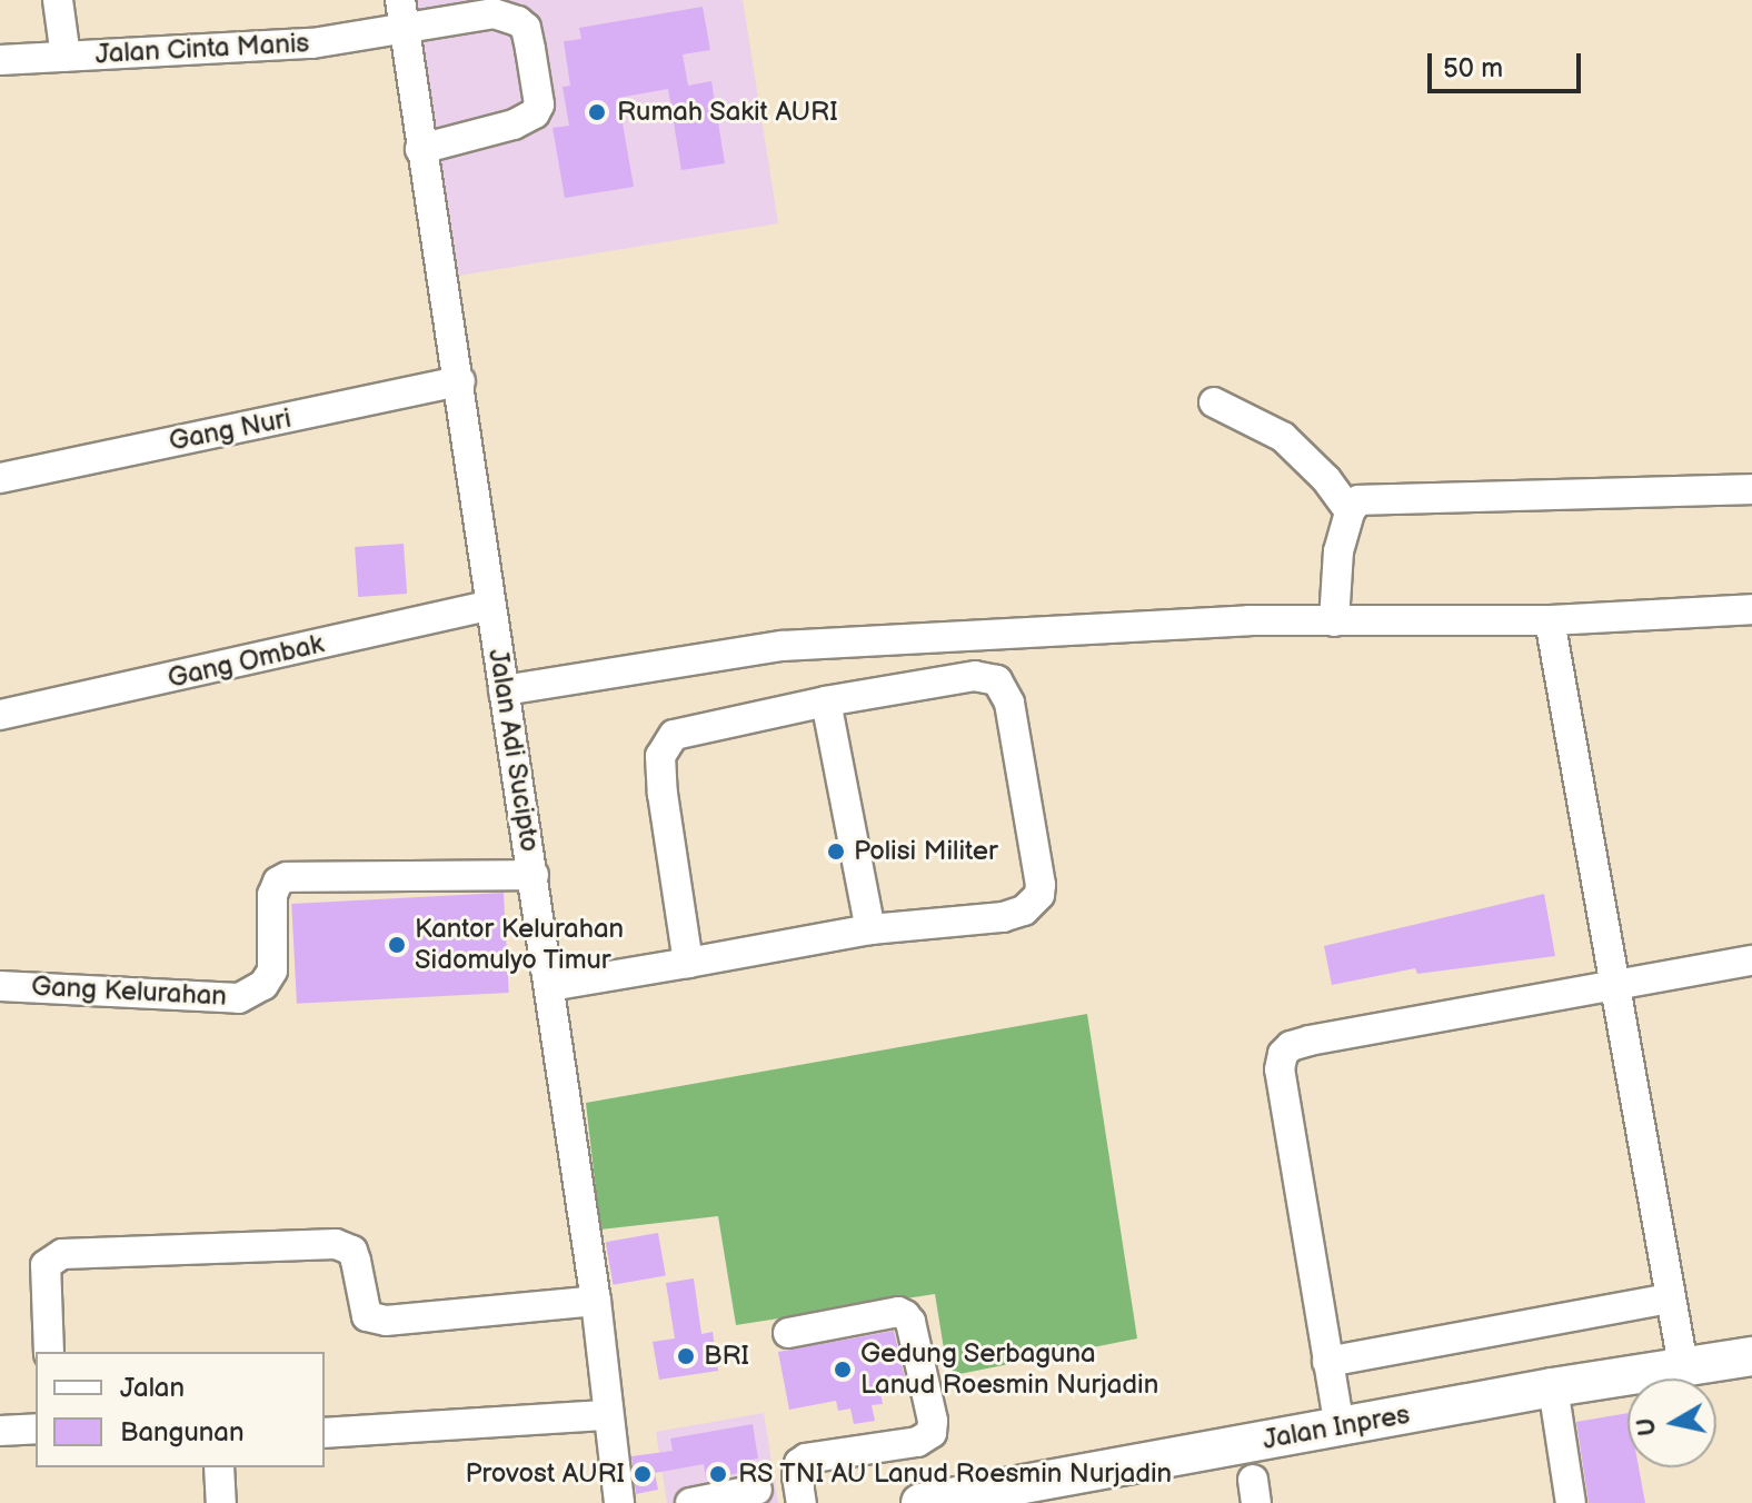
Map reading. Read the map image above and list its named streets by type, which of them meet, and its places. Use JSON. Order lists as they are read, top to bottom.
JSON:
{
  "streets": {
    "main road": ["Jalan Inpres"],
    "street": [
      "Jalan Cinta Manis",
      "Gang Nuri",
      "Gang Ombak",
      "Jalan Adi Sucipto",
      "Gang Kelurahan"
    ]
  },
  "crossings": [
    ["Jalan Cinta Manis", "Jalan Adi Sucipto"],
    ["Gang Nuri", "Jalan Adi Sucipto"],
    ["Gang Ombak", "Jalan Adi Sucipto"],
    ["Jalan Adi Sucipto", "Gang Kelurahan"]
  ],
  "places": [
    "Rumah Sakit AURI",
    "Polisi Militer",
    "Kantor Kelurahan Sidomulyo Timur",
    "BRI",
    "Gedung Serbaguna Lanud Roesmin Nurjadin",
    "Provost AURI",
    "RS TNI AU Lanud Roesmin Nurjadin"
  ],
  "legend": ["Jalan", "Bangunan"],
  "scale_bar": "50 m",
  "north": "left"
}
